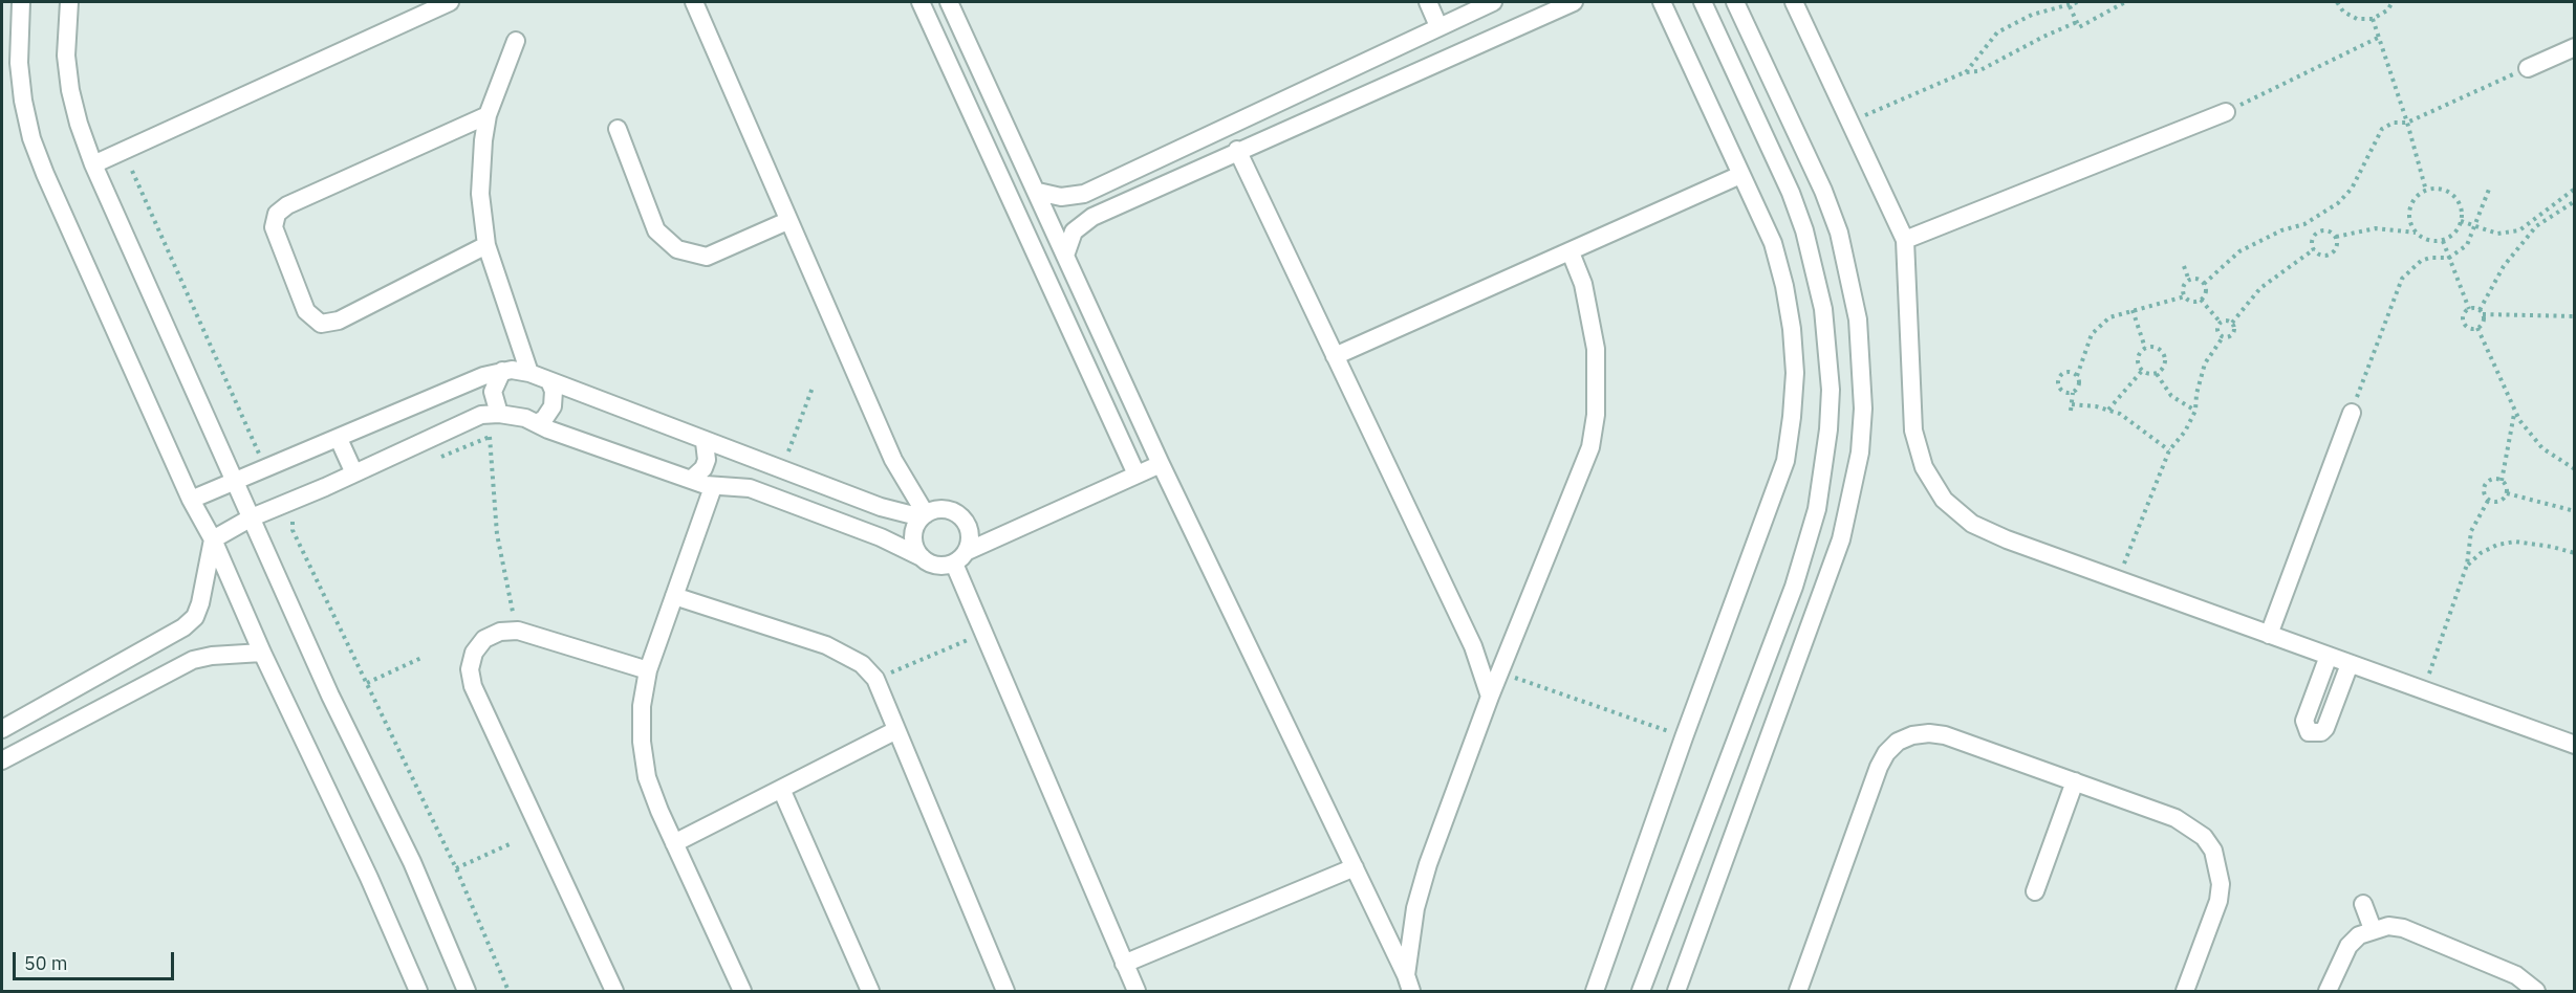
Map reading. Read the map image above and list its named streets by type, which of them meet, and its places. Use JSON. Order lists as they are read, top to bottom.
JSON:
{
  "scale_bar": "50 m"
}
